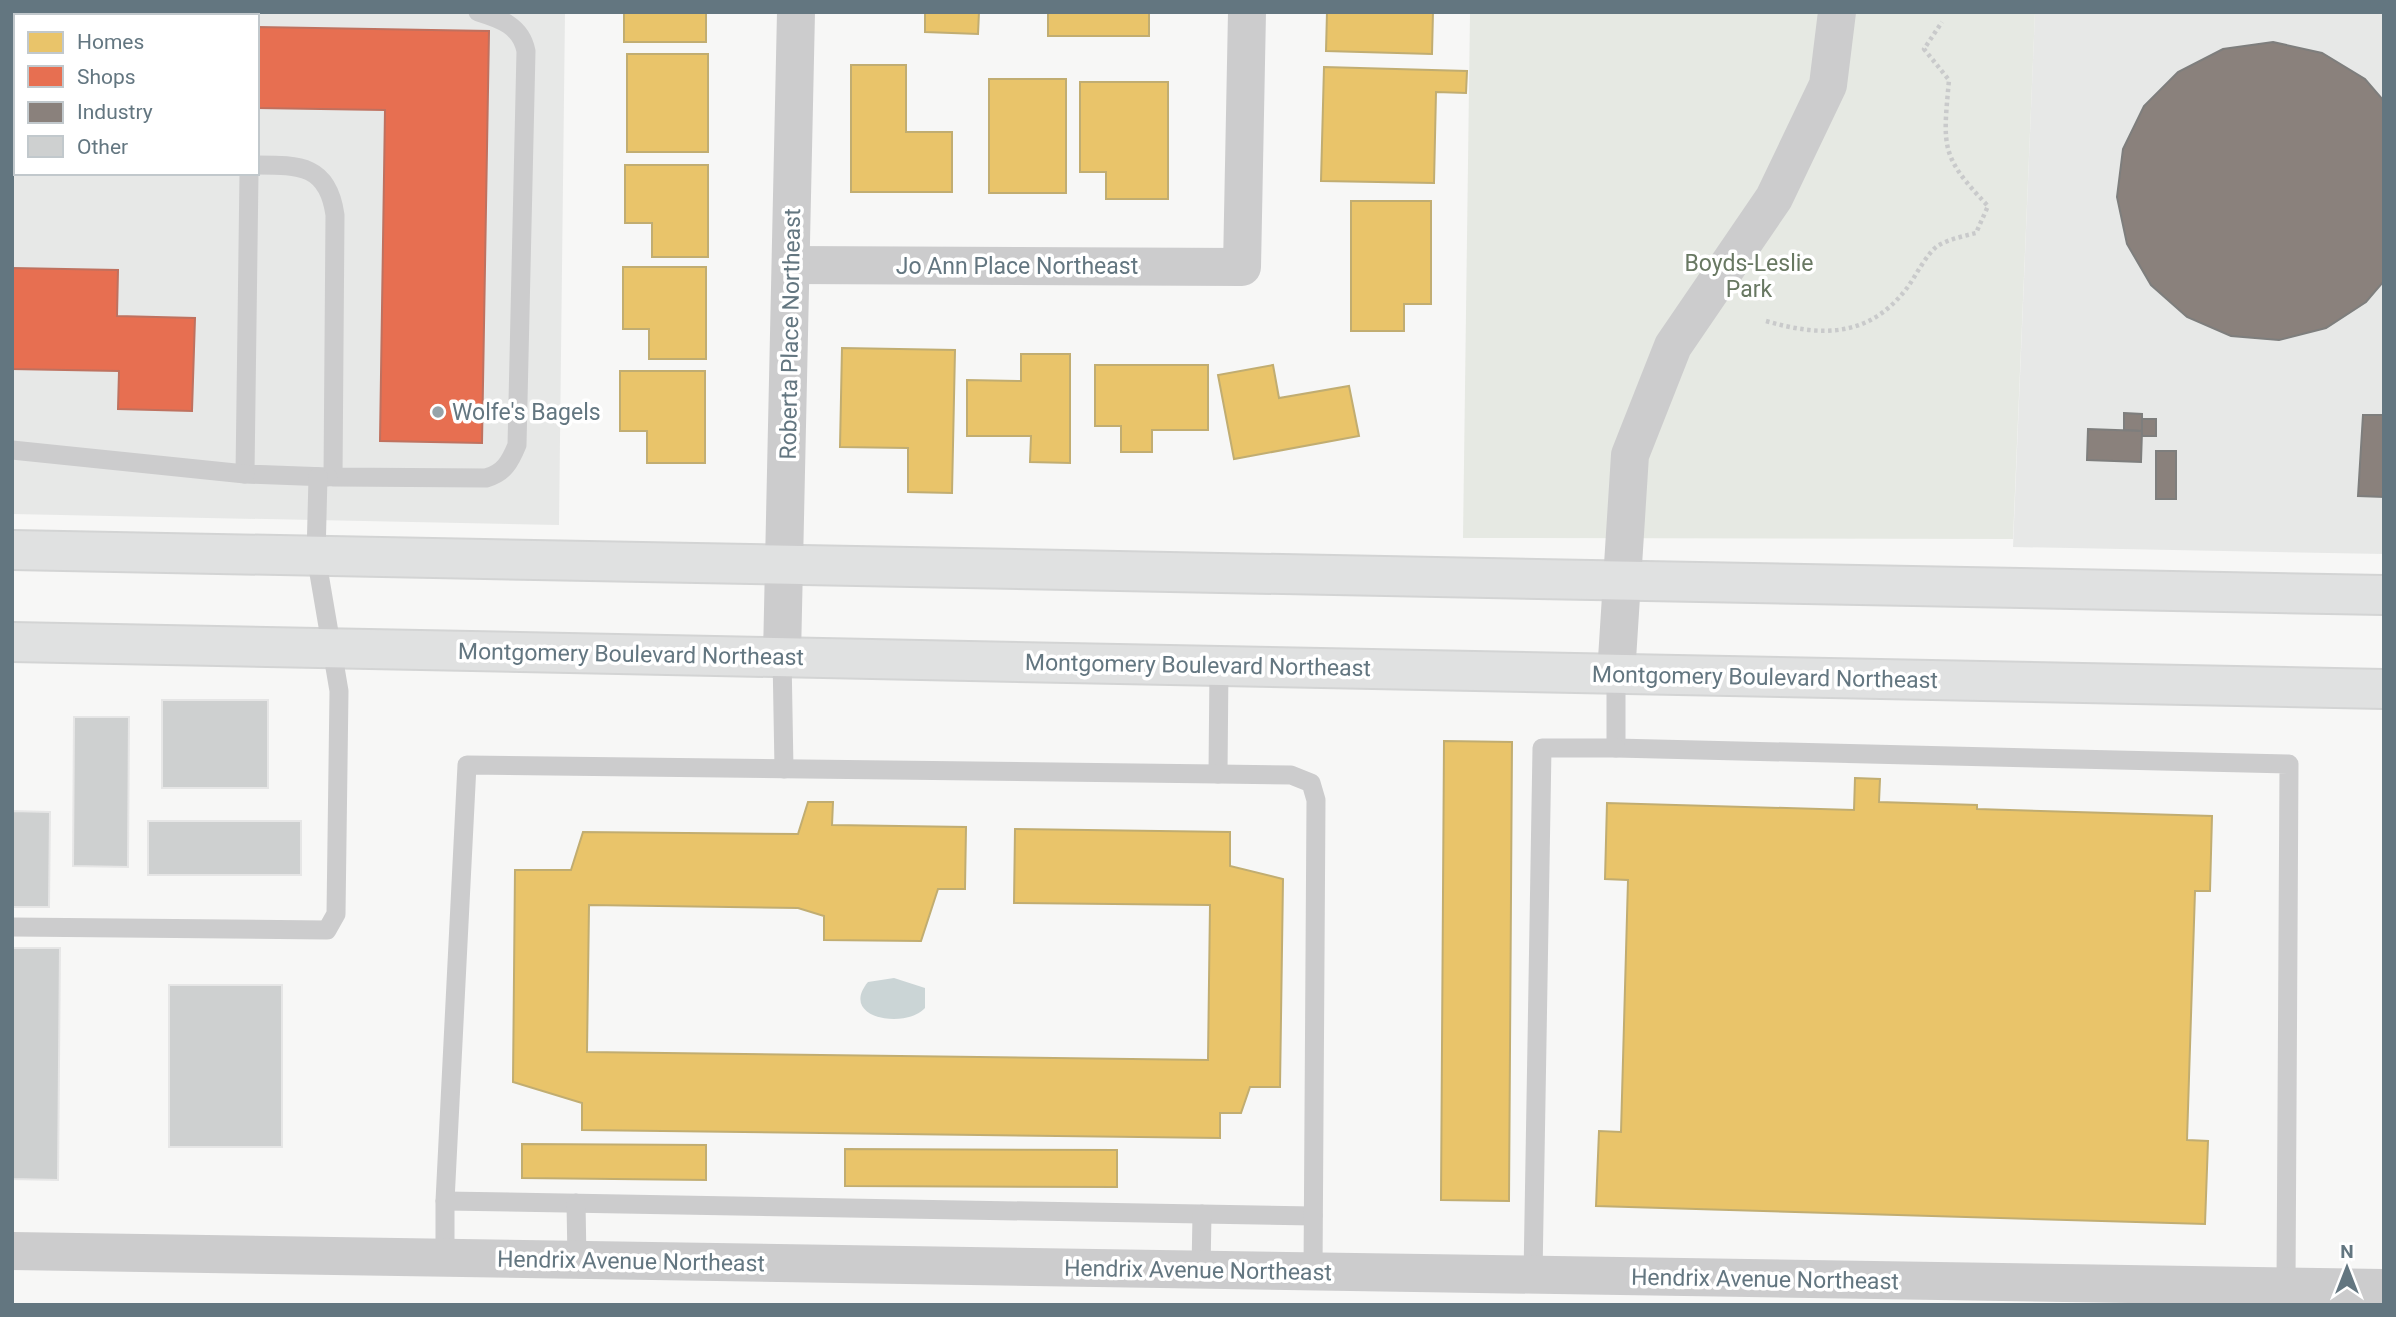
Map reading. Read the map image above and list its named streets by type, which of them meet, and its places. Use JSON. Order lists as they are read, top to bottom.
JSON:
{
  "streets": {
    "main road": ["Montgomery Boulevard Northeast"],
    "street": ["Jo Ann Place Northeast", "Roberta Place Northeast", "Hendrix Avenue Northeast"]
  },
  "crossings": [
    ["Jo Ann Place Northeast", "Roberta Place Northeast"],
    ["Roberta Place Northeast", "Montgomery Boulevard Northeast"]
  ],
  "parks": ["Boyds-Leslie Park"],
  "places": ["Wolfe's Bagels"],
  "legend": [
    "Homes",
    "Shops",
    "Industry",
    "Other"
  ],
  "north": "top"
}
